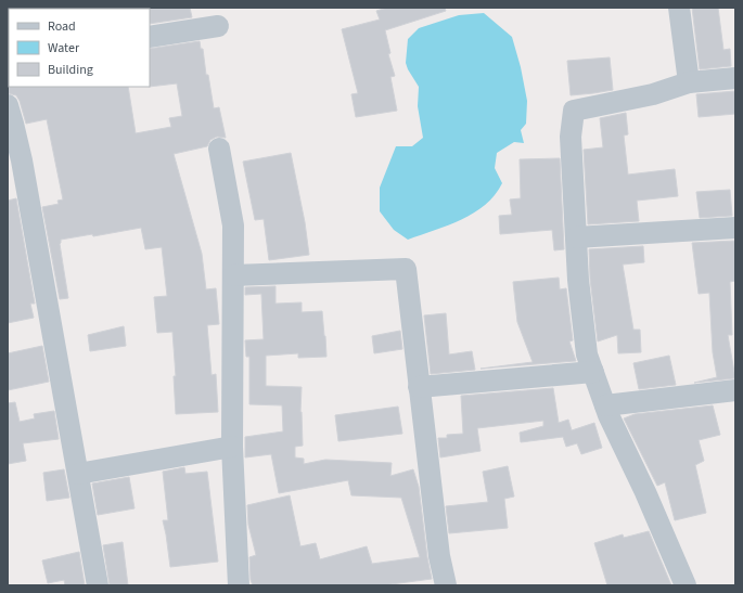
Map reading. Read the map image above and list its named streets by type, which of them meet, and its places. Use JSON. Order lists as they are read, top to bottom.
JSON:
{
  "legend": ["Road", "Water", "Building"]
}
